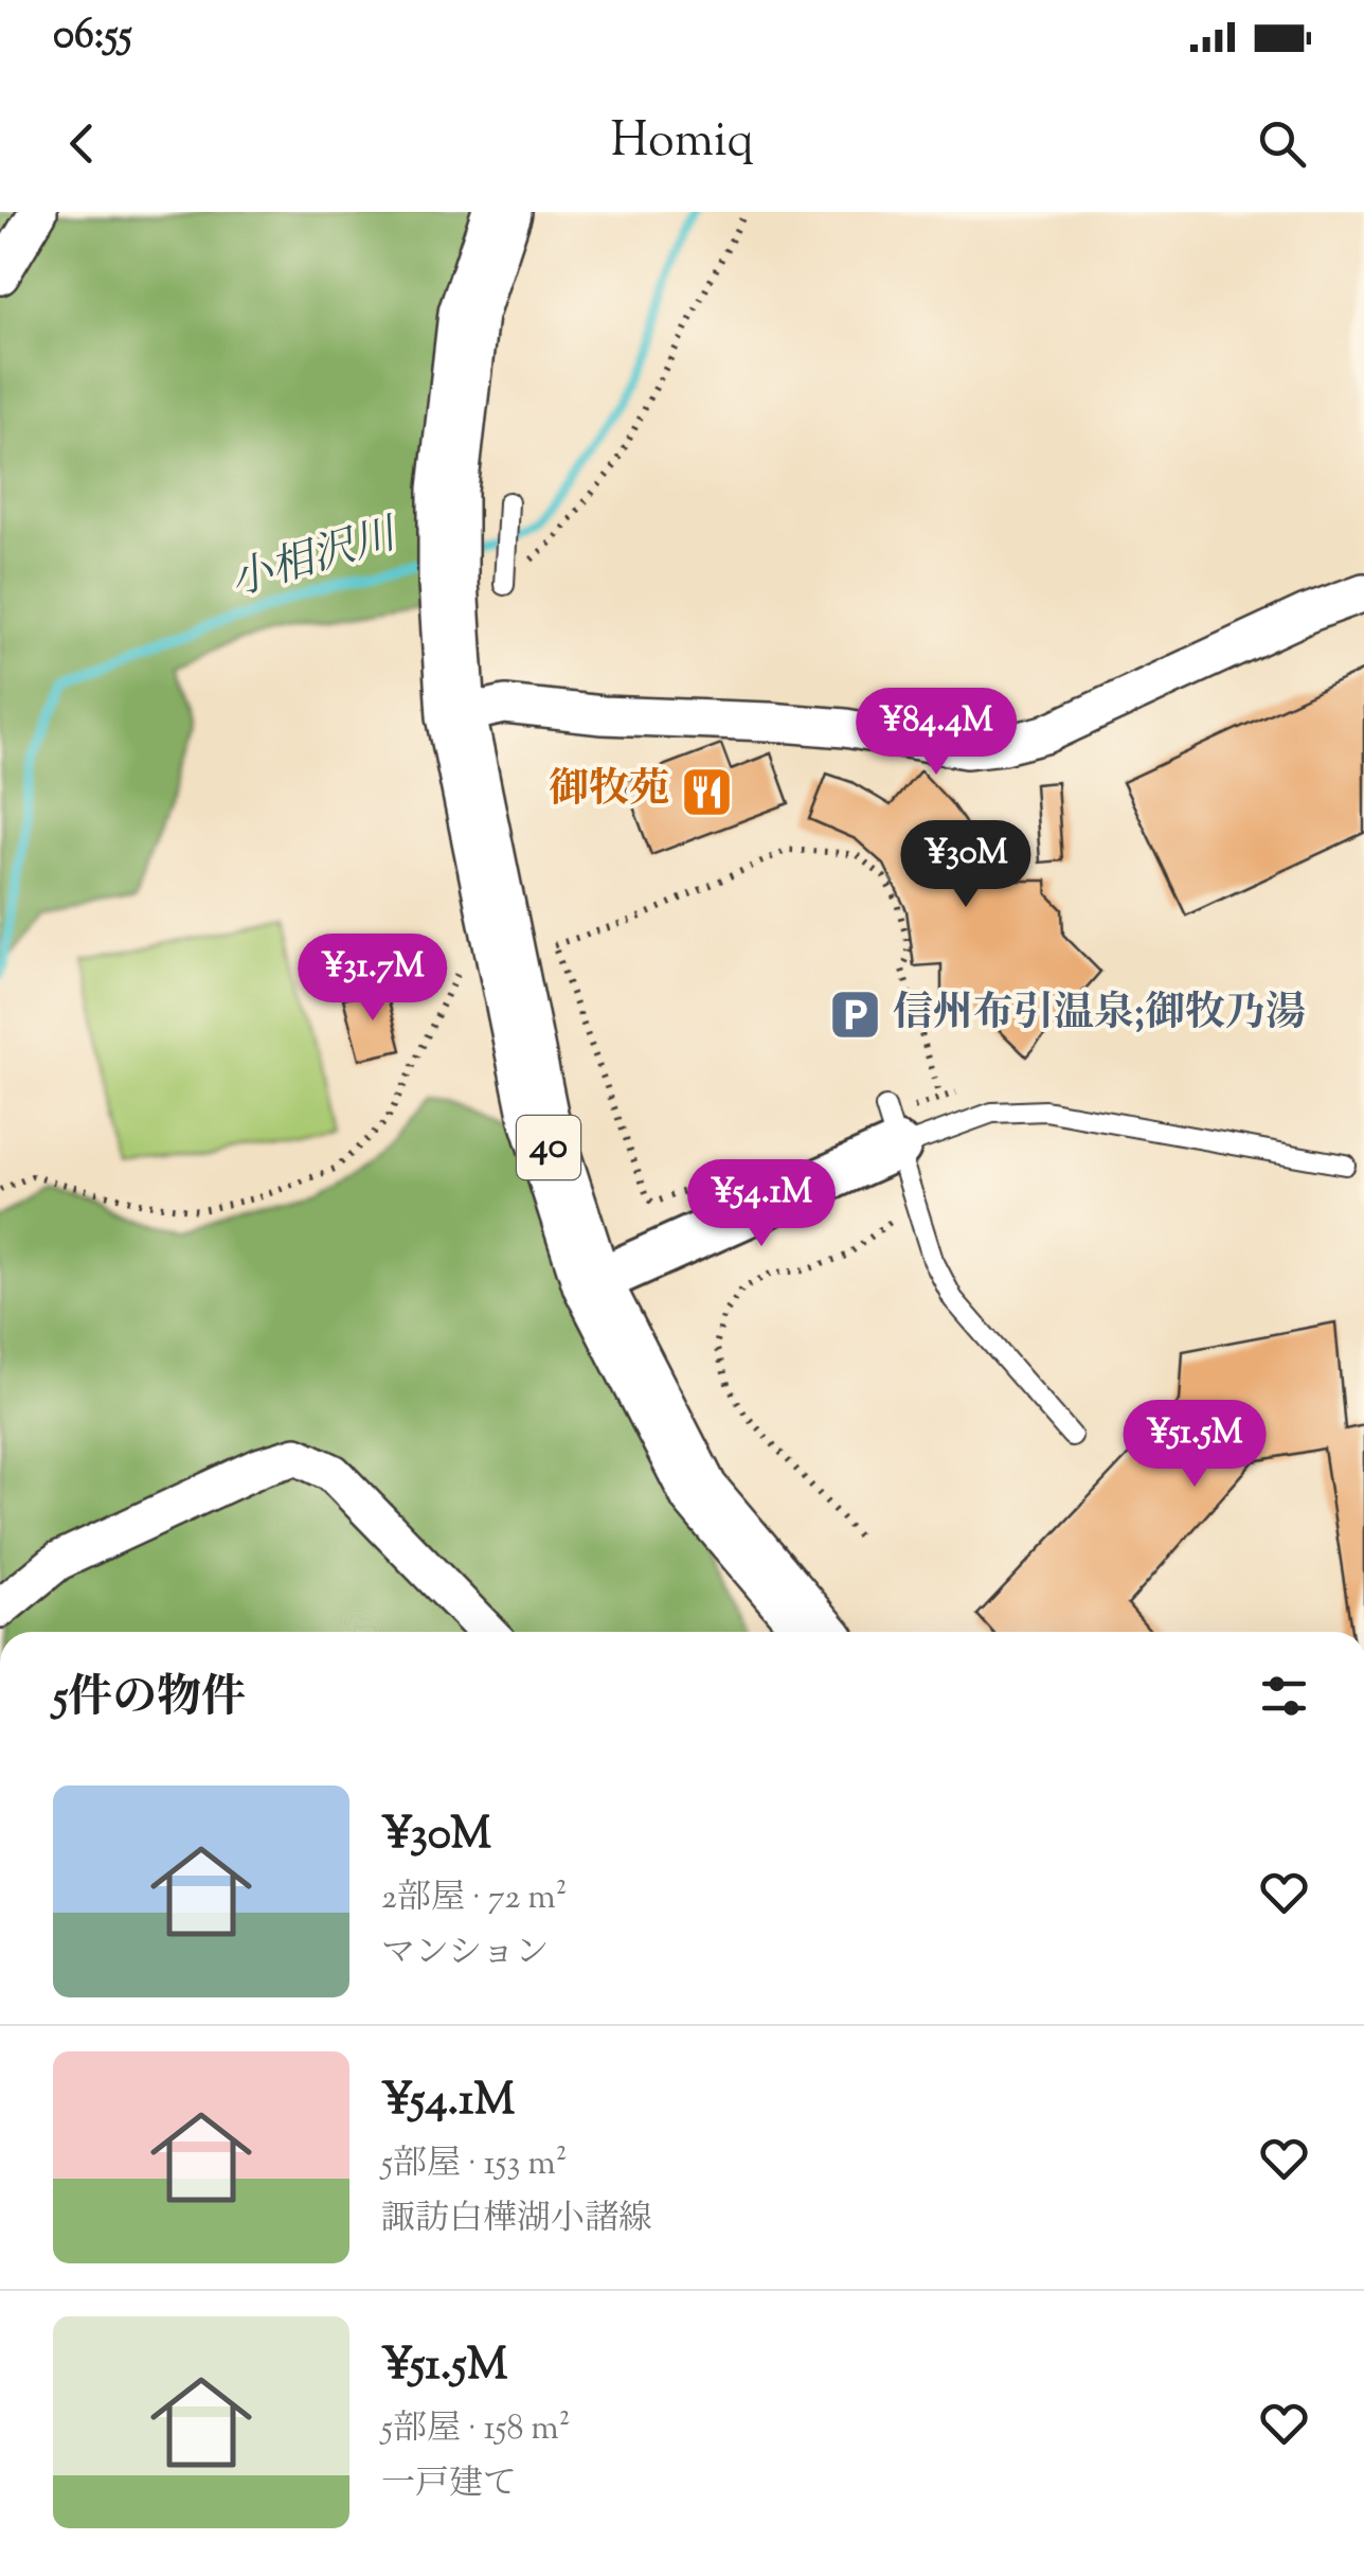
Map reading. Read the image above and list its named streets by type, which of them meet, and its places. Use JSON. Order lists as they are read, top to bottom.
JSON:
{
  "streets": {
    "main road": ["40"]
  },
  "water": ["小相沢川"],
  "places": {
    "restaurant": ["御牧苑"],
    "parking": ["信州布引温泉;御牧乃湯"]
  },
  "page": {
    "status": "06:55",
    "header": "Homiq",
    "price": [
      "¥84.4M",
      "¥30M",
      "¥31.7M",
      "¥54.1M",
      "¥51.5M"
    ],
    "heading": "5件の物件",
    "list": [
      {
        "name": "¥30M",
        "note": "2部屋 · 72 m² · マンション"
      },
      {
        "name": "¥54.1M",
        "note": "5部屋 · 153 m² · 諏訪白樺湖小諸線"
      },
      {
        "name": "¥51.5M",
        "note": "5部屋 · 158 m² · 一戸建て"
      }
    ]
  }
}
